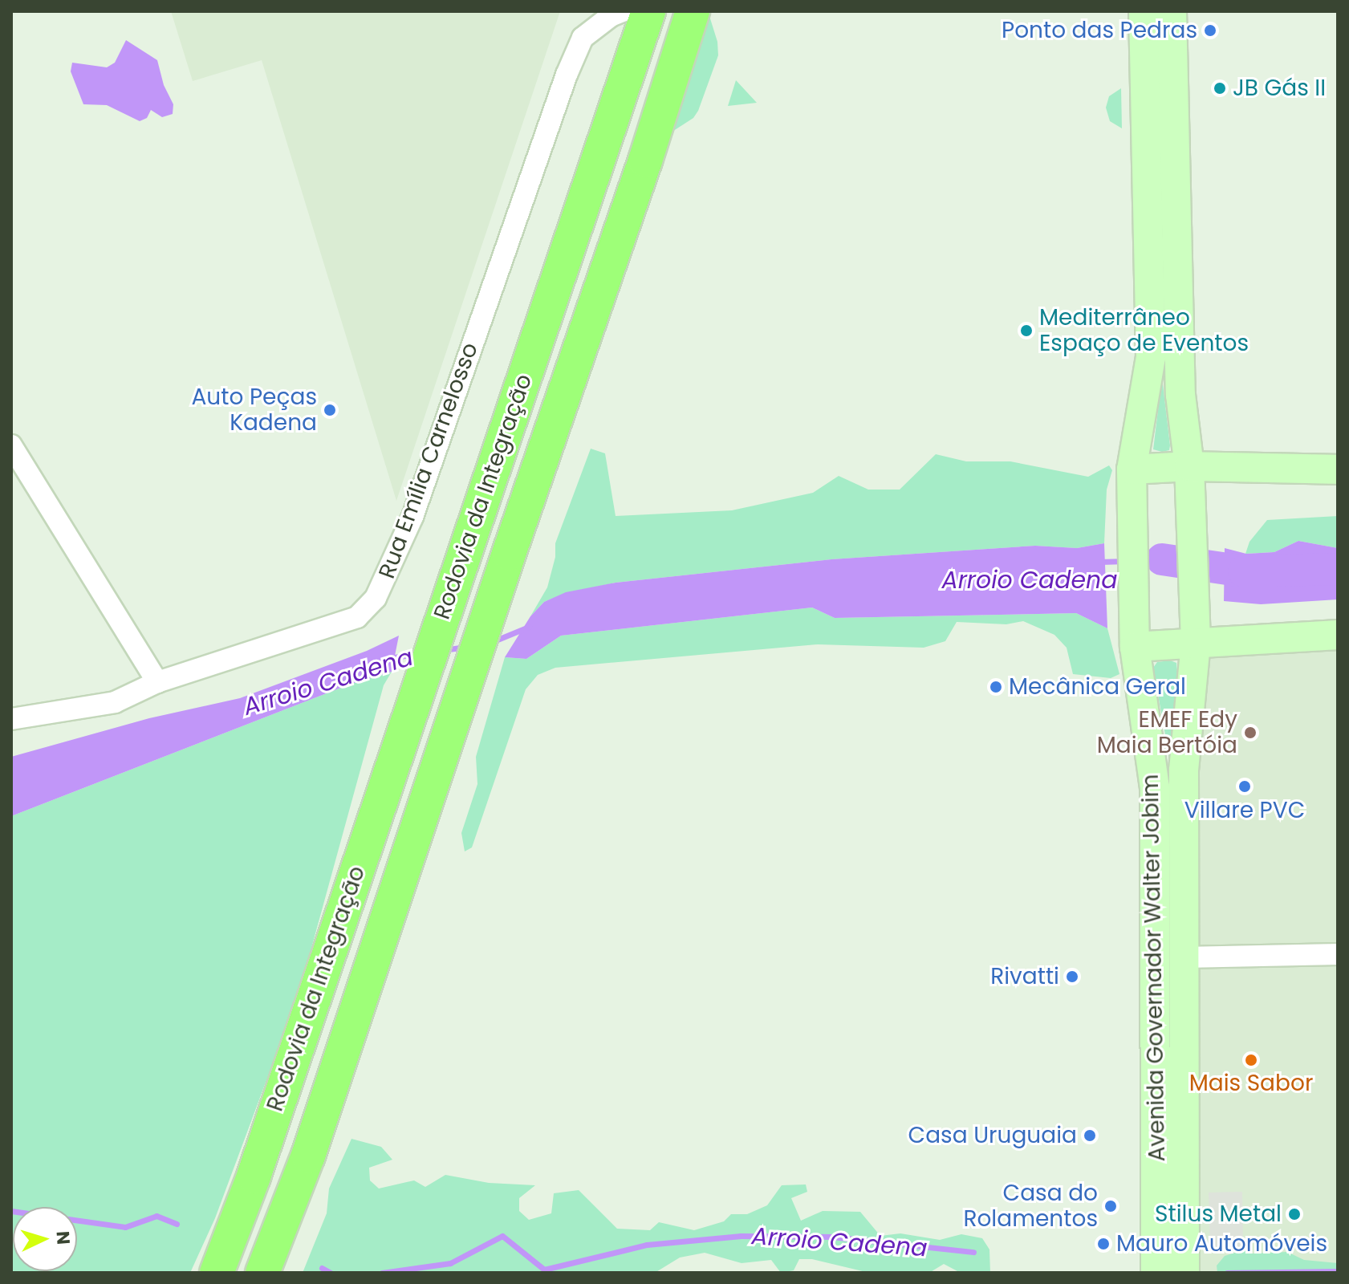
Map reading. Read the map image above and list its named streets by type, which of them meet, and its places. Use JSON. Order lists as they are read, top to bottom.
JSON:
{
  "streets": {
    "highway": ["Rodovia da Integração"],
    "main road": ["Avenida Governador Walter Jobim"],
    "street": ["Rua Emília Carnelosso"]
  },
  "water": ["Arroio Cadena"],
  "places": [
    "Ponto das Pedras",
    "JB Gás II",
    "Mediterrâneo Espaço de Eventos",
    "Auto Peças Kadena",
    "Mecânica Geral",
    "EMEF Edy Maia Bertóia",
    "Villare PVC",
    "Rivatti",
    "Mais Sabor",
    "Casa Uruguaia",
    "Casa do Rolamentos",
    "Stilus Metal",
    "Mauro Automóveis"
  ],
  "north": "right"
}
